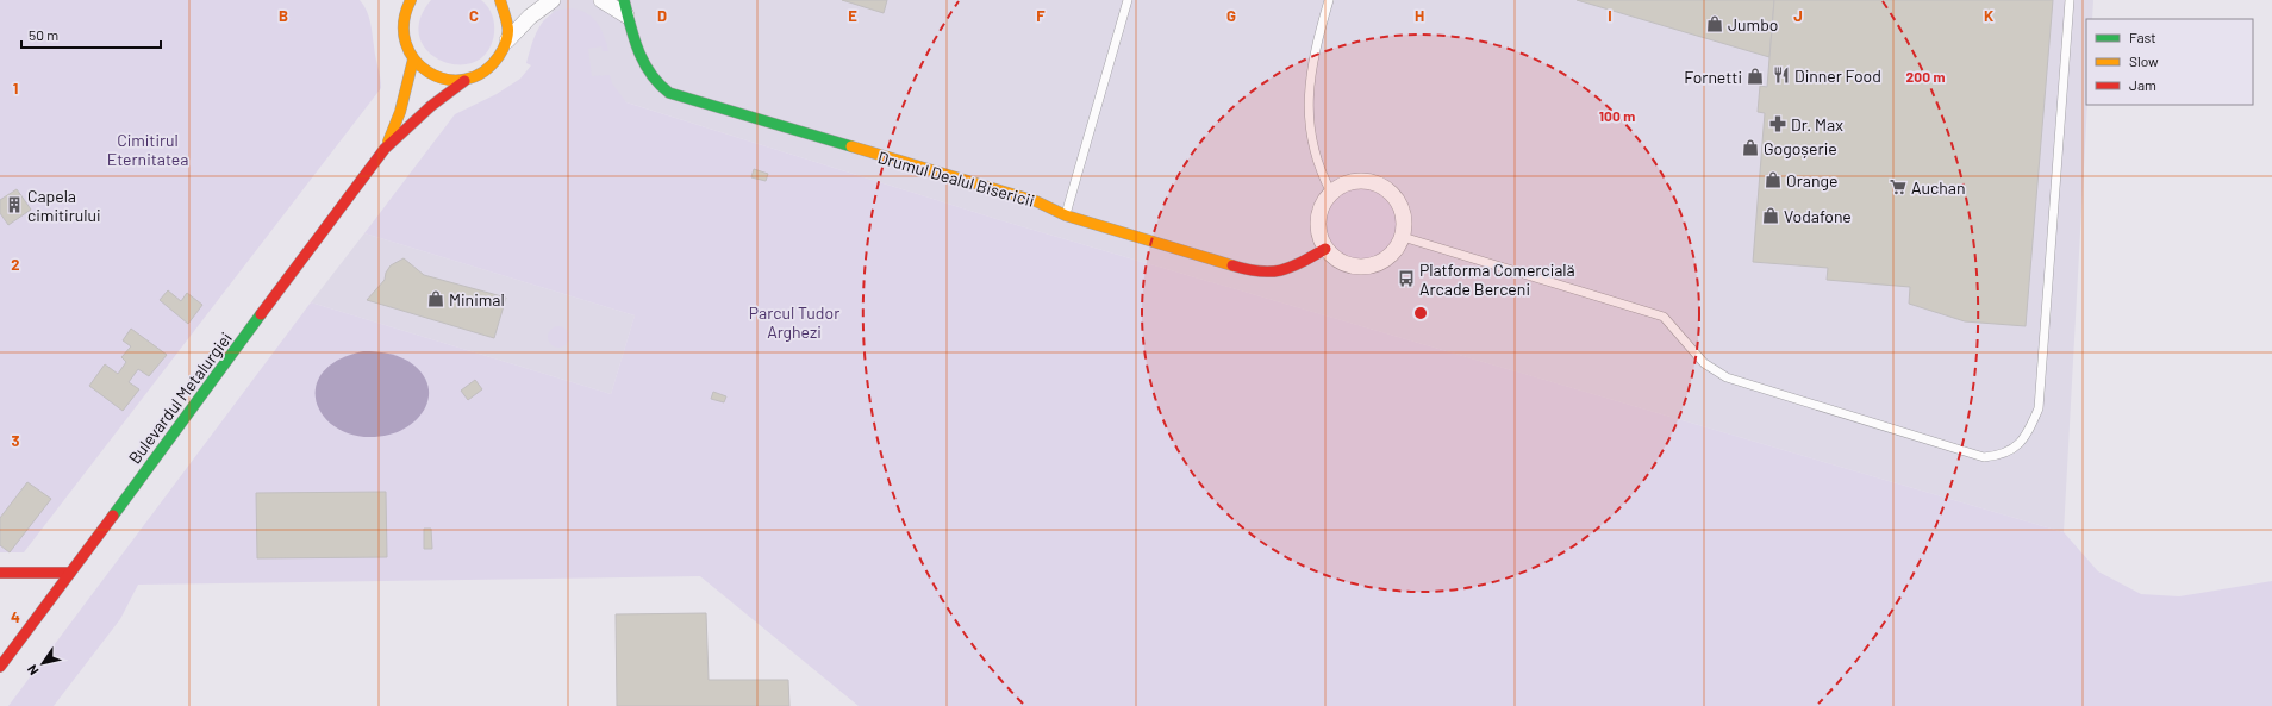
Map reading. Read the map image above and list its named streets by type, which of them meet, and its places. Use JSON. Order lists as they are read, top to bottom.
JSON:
{
  "streets": {
    "main road": ["Drumul Dealul Bisericii", "Bulevardul Metalurgiei"]
  },
  "parks": ["Cimitirul Eternitatea", "Parcul Tudor Arghezi"],
  "places": {
    "shop": [
      "Jumbo",
      "Fornetti",
      "Gogoșerie",
      "Orange",
      "Vodafone",
      "Minimal"
    ],
    "restaurant": ["Dinner Food"],
    "pharmacy": ["Dr. Max"],
    "supermarket": ["Auchan"],
    "building": ["Capela cimitirului"],
    "bus stop": ["Platforma Comercială Arcade Berceni"]
  },
  "legend": ["Fast", "Slow", "Jam"],
  "scale_bar": "50 m",
  "north": "bottom left",
  "grid": {
    "columns": [
      "B",
      "C",
      "D",
      "E",
      "F",
      "G",
      "H",
      "I",
      "J",
      "K"
    ],
    "rows": [
      "1",
      "2",
      "3",
      "4"
    ]
  },
  "rings": ["200 m", "100 m"]
}
